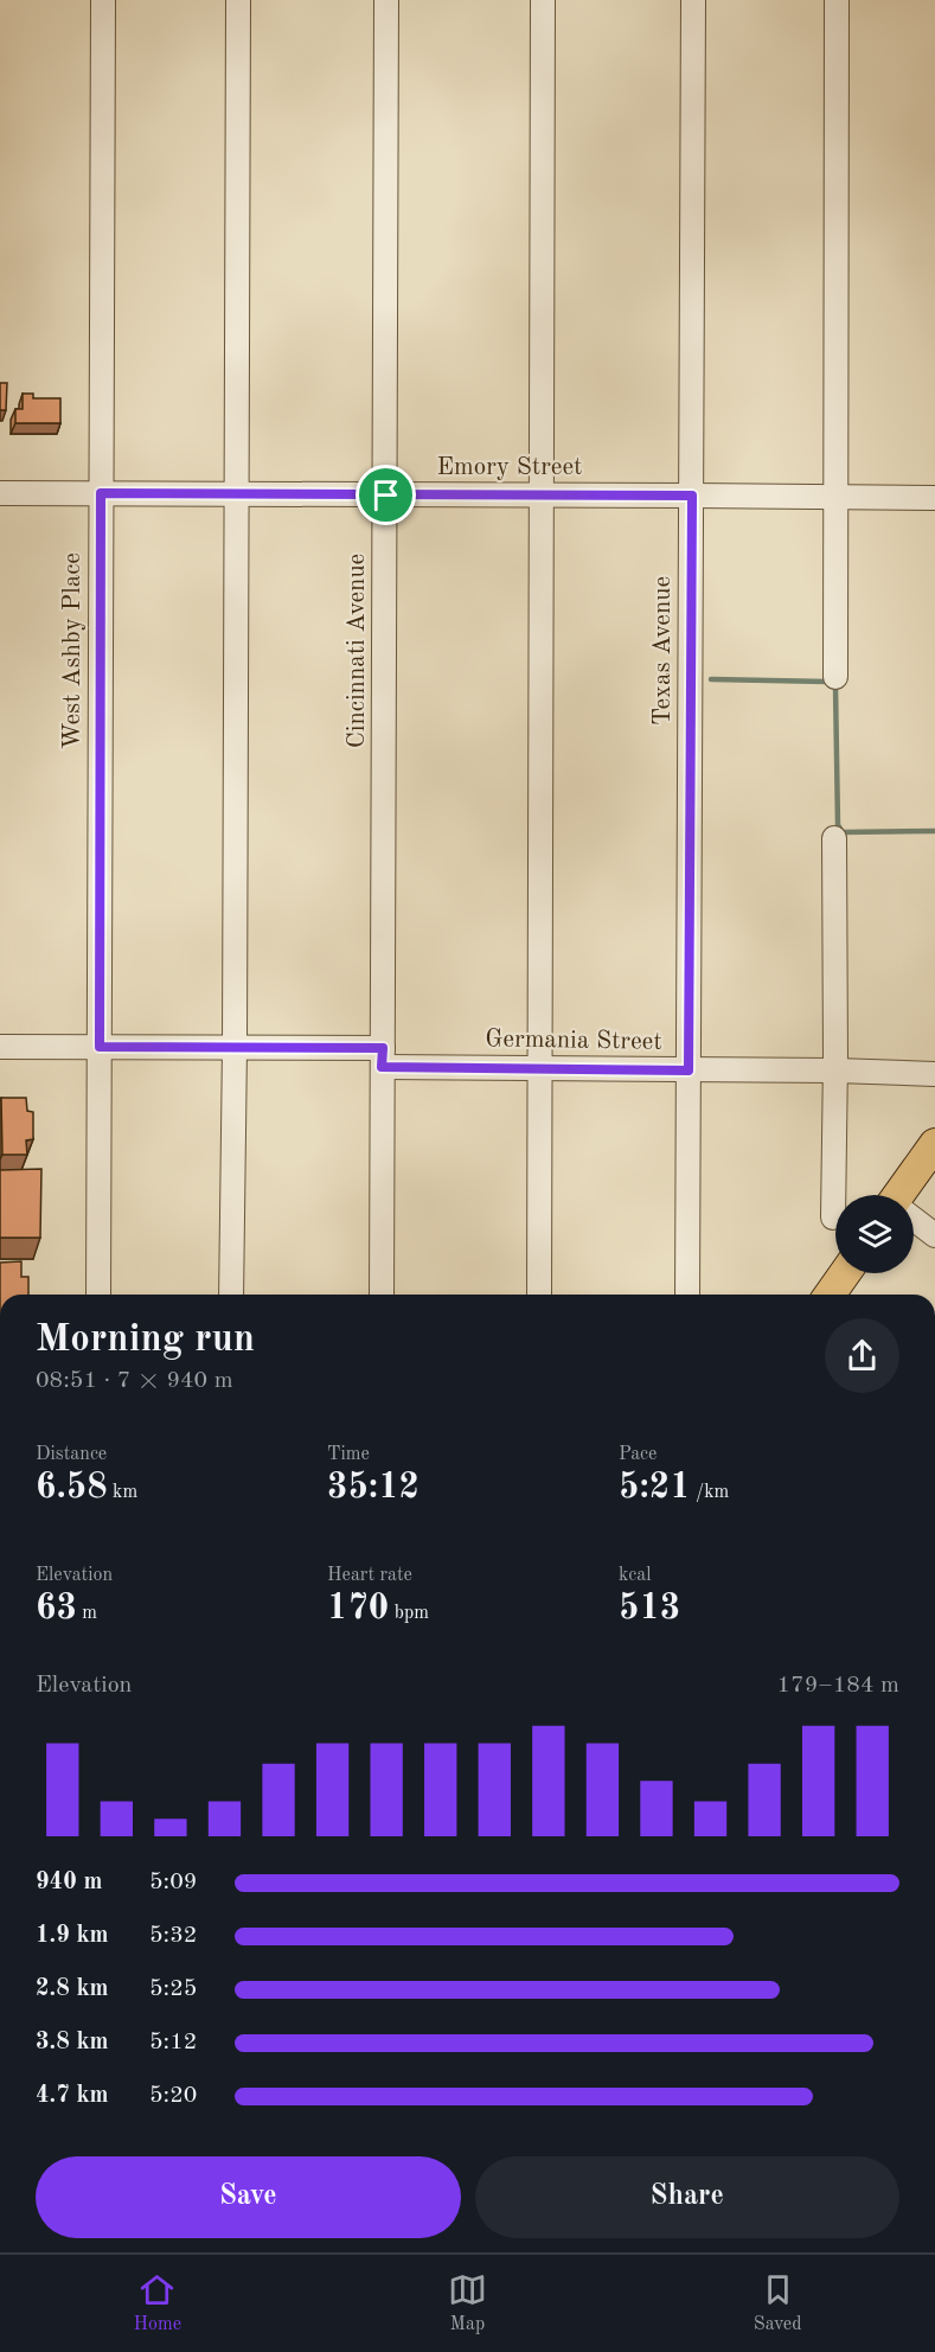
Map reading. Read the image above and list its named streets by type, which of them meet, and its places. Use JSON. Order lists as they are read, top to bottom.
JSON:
{
  "streets": {
    "street": [
      "Emory Street",
      "West Ashby Place",
      "Cincinnati Avenue",
      "Texas Avenue",
      "Germania Street"
    ]
  },
  "crossings": [
    ["Emory Street", "West Ashby Place"],
    ["Emory Street", "Cincinnati Avenue"],
    ["Emory Street", "Texas Avenue"],
    ["West Ashby Place", "Germania Street"],
    ["Cincinnati Avenue", "Germania Street"],
    ["Texas Avenue", "Germania Street"]
  ],
  "page": {
    "heading": ["Morning run", "08:51 · 7 × 940 m"],
    "stats": [
      ["Distance", "6.58 km"],
      ["Time", "35:12"],
      ["Pace", "5:21 /km"],
      ["Elevation", "63 m"],
      ["Heart rate", "170 bpm"],
      ["kcal", "513"]
    ],
    "chart": ["Elevation", "179–184 m"],
    "list": [
      {
        "name": "940 m",
        "note": "5:09"
      },
      {
        "name": "1.9 km",
        "note": "5:32"
      },
      {
        "name": "2.8 km",
        "note": "5:25"
      },
      {
        "name": "3.8 km",
        "note": "5:12"
      },
      {
        "name": "4.7 km",
        "note": "5:20"
      }
    ],
    "buttons": ["Save", "Share"],
    "tabs": ["Home", "Map", "Saved"]
  }
}
